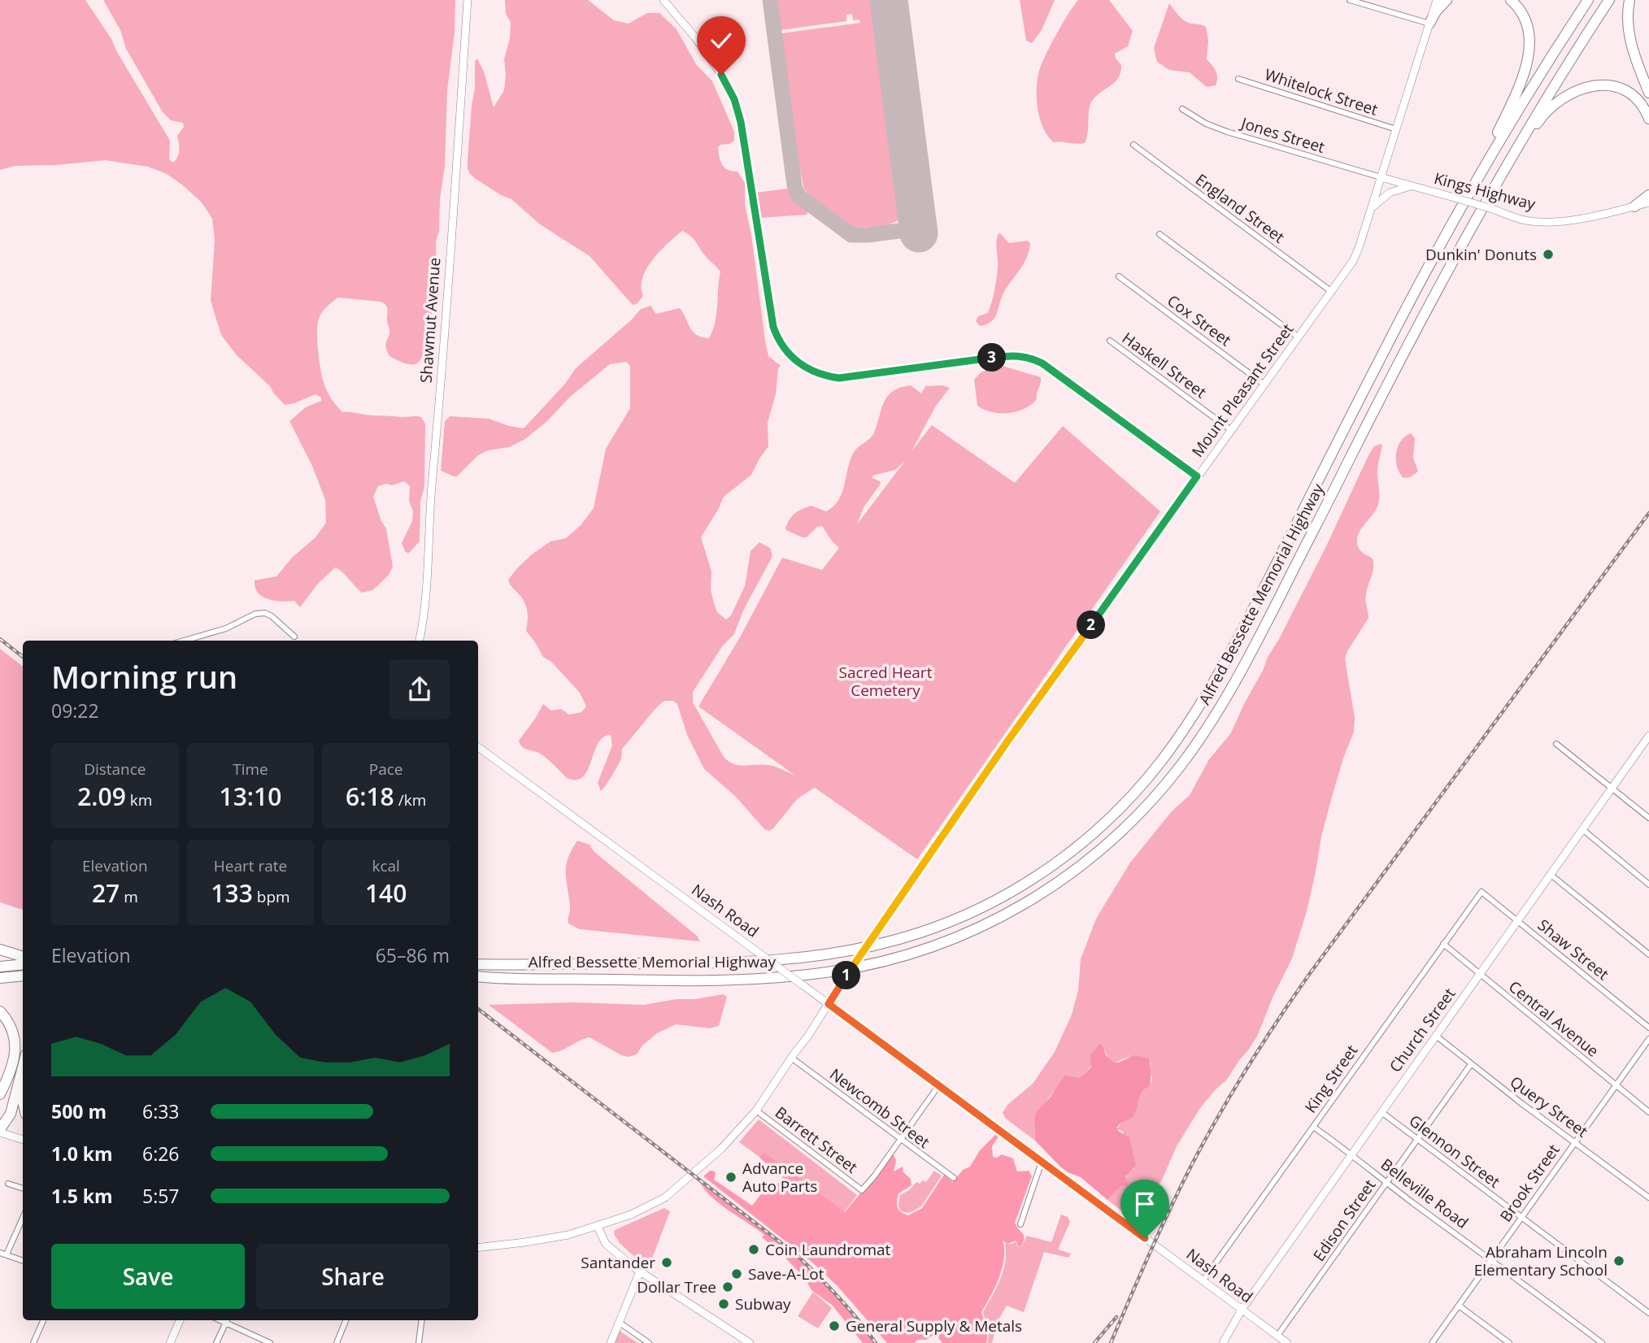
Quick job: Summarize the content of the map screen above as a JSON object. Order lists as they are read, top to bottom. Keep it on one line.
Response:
{"streets":{"highway":["Alfred Bessette Memorial Highway"],"main road":["Kings Highway","Shawmut Avenue","Mount Pleasant Street","Nash Road","Church Street"],"street":["Whitelock Street","Jones Street","England Street","Cox Street","Haskell Street","Shaw Street","Central Avenue","King Street","Query Street","Newcomb Street","Barrett Street","Glennon Street","Brook Street","Belleville Road","Edison Street"]},"crossings":[["Whitelock Street","Mount Pleasant Street"],["Jones Street","Kings Highway"],["Jones Street","Mount Pleasant Street"],["Kings Highway","Mount Pleasant Street"],["England Street","Mount Pleasant Street"],["Cox Street","Mount Pleasant Street"],["Haskell Street","Mount Pleasant Street"],["Mount Pleasant Street","Nash Road"],["Mount Pleasant Street","Newcomb Street"],["Mount Pleasant Street","Barrett Street"],["Nash Road","Church Street"],["Nash Road","King Street"],["Nash Road","Edison Street"],["Shaw Street","Church Street"],["Shaw Street","King Street"],["Central Avenue","Church Street"],["Central Avenue","King Street"],["Central Avenue","Brook Street"],["Church Street","Query Street"],["Church Street","Glennon Street"],["Church Street","Belleville Road"],["King Street","Belleville Road"],["Query Street","Brook Street"],["Query Street","Edison Street"],["Newcomb Street","Barrett Street"],["Glennon Street","Brook Street"],["Glennon Street","Edison Street"],["Brook Street","Belleville Road"],["Belleville Road","Edison Street"]],"parks":["Sacred Heart Cemetery"],"places":["Dunkin' Donuts","Advance Auto Parts","Coin Laundromat","Abraham Lincoln Elementary School","Santander","Save-A-Lot","Dollar Tree","Subway","General Supply & Metals"],"page":{"pins":["3","2","1"],"heading":["Morning run","09:22"],"stats":[["Distance","2.09 km"],["Time","13:10"],["Pace","6:18 /km"],["Elevation","27 m"],["Heart rate","133 bpm"],["kcal","140"]],"chart":["Elevation","65–86 m"],"list":[{"name":"500 m","note":"6:33"},{"name":"1.0 km","note":"6:26"},{"name":"1.5 km","note":"5:57"}],"buttons":["Save","Share"]}}
